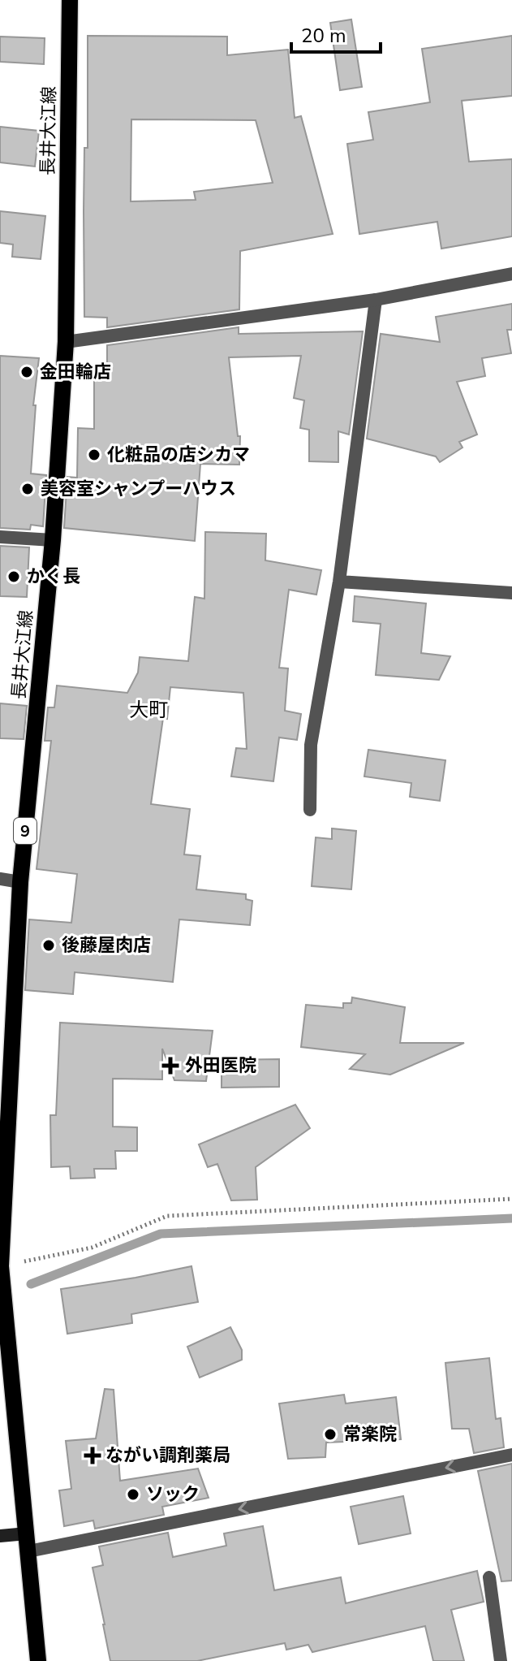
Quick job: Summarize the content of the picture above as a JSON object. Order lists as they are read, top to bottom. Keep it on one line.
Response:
{"streets":{"main road":["長井大江線","9"]},"districts":["大町"],"places":{"other":["金田輪店","化粧品の店シカマ","美容室シャンプーハウス","かく長","後藤屋肉店","常楽院","ソック"],"health":["外田医院","ながい調剤薬局"]},"scale_bar":"20 m"}
